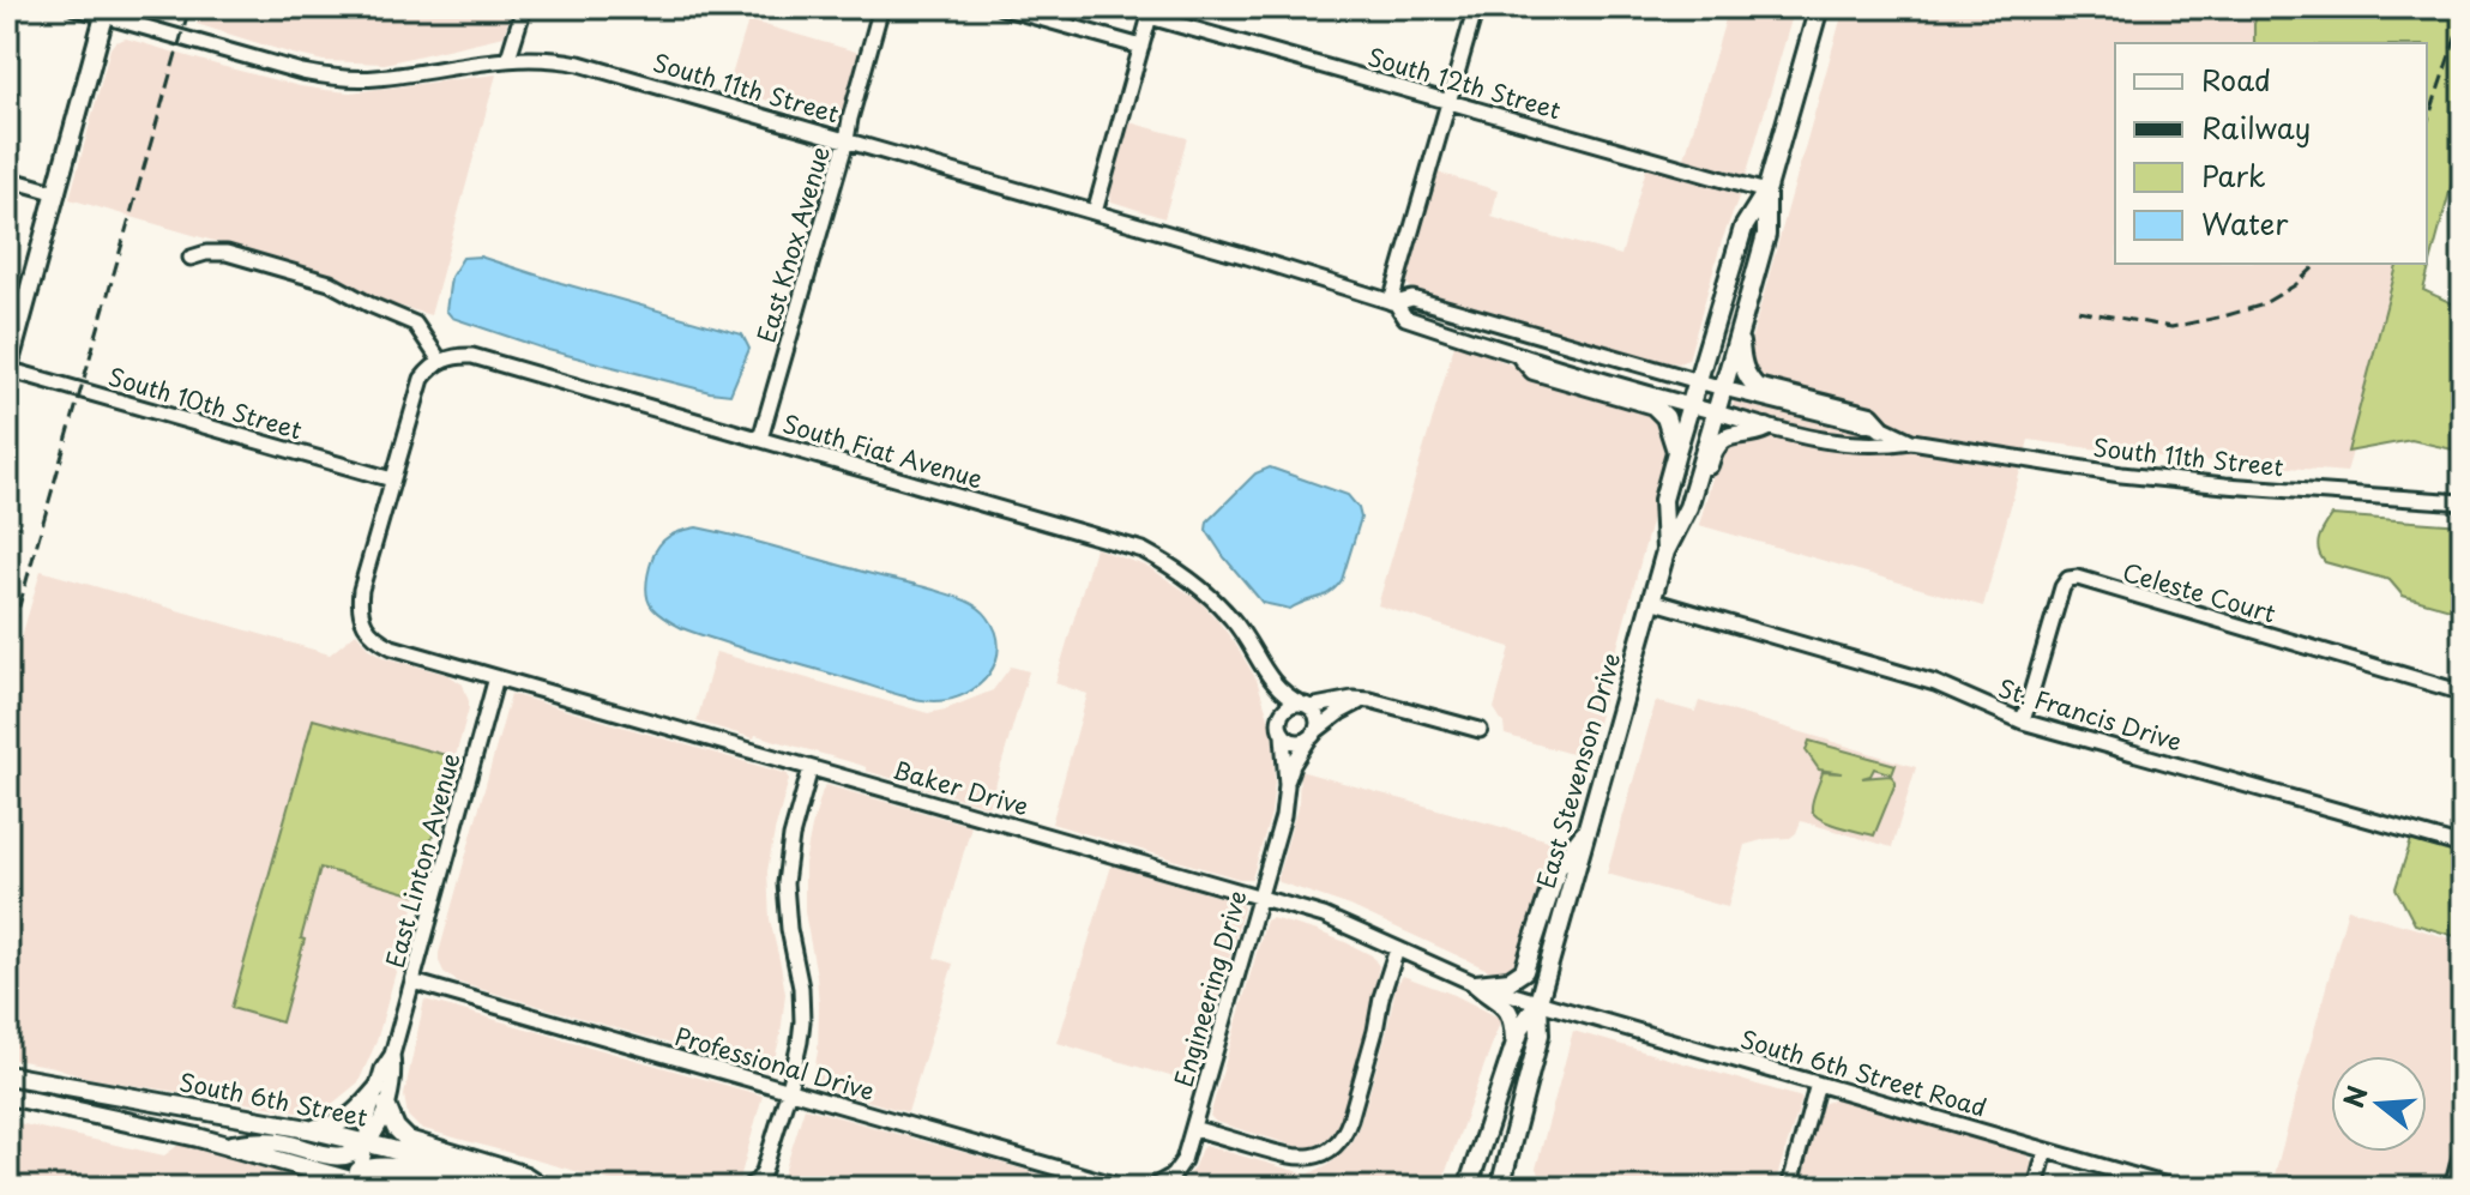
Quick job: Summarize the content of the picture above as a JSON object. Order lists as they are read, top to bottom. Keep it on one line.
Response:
{"streets":{"main road":["East Stevenson Drive","South 6th Street"],"street":["South 12th Street","South 11th Street","East Knox Avenue","South 10th Street","South Fiat Avenue","Celeste Court","St. Francis Drive","Baker Drive","East Linton Avenue","Engineering Drive","Professional Drive","South 6th Street Road"]},"crossings":[["South 12th Street","East Stevenson Drive"],["South 11th Street","East Knox Avenue"],["South 11th Street","East Stevenson Drive"],["East Knox Avenue","South Fiat Avenue"],["South 10th Street","Baker Drive"],["South Fiat Avenue","Engineering Drive"],["Celeste Court","St. Francis Drive"],["St. Francis Drive","East Stevenson Drive"],["East Stevenson Drive","Baker Drive"],["East Stevenson Drive","South 6th Street Road"],["Baker Drive","East Linton Avenue"],["Baker Drive","Engineering Drive"],["Baker Drive","South 6th Street Road"],["East Linton Avenue","Professional Drive"],["East Linton Avenue","South 6th Street"]],"legend":["Road","Railway","Park","Water"],"north":"left"}
